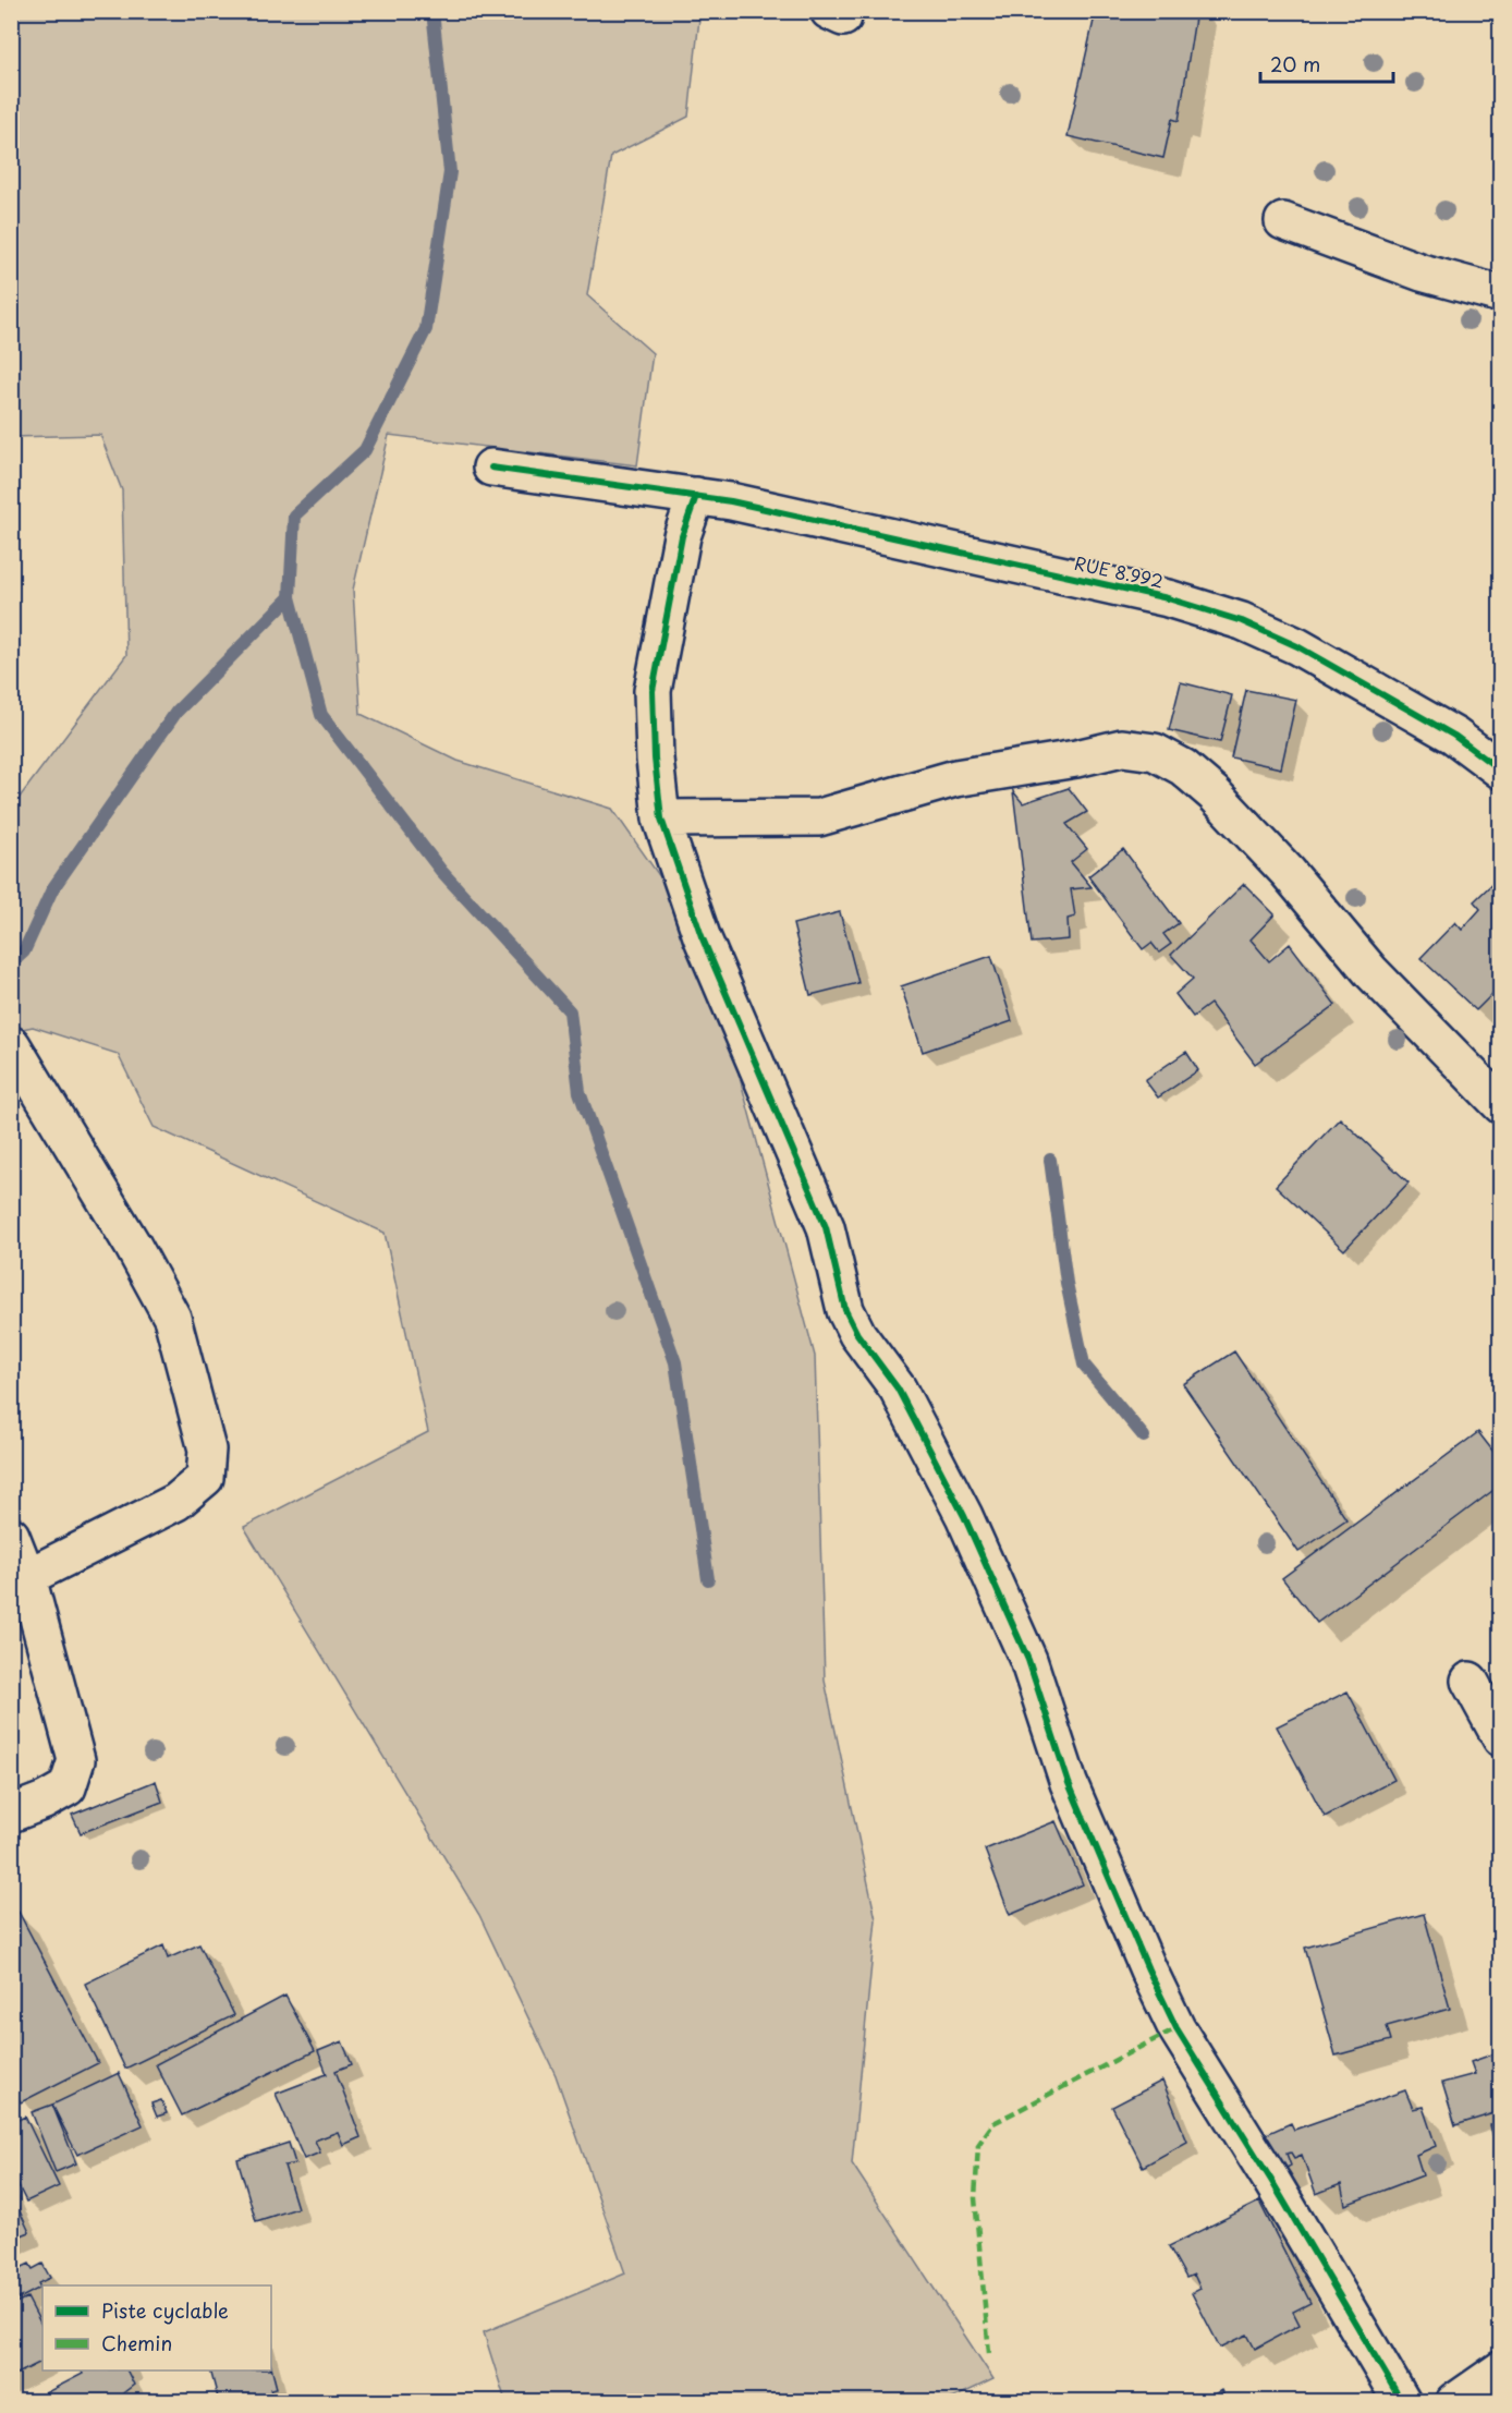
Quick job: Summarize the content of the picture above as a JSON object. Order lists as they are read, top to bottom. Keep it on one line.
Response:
{"streets":{"street":["RUE 8.992"]},"legend":["Piste cyclable","Chemin"],"scale_bar":"20 m"}
